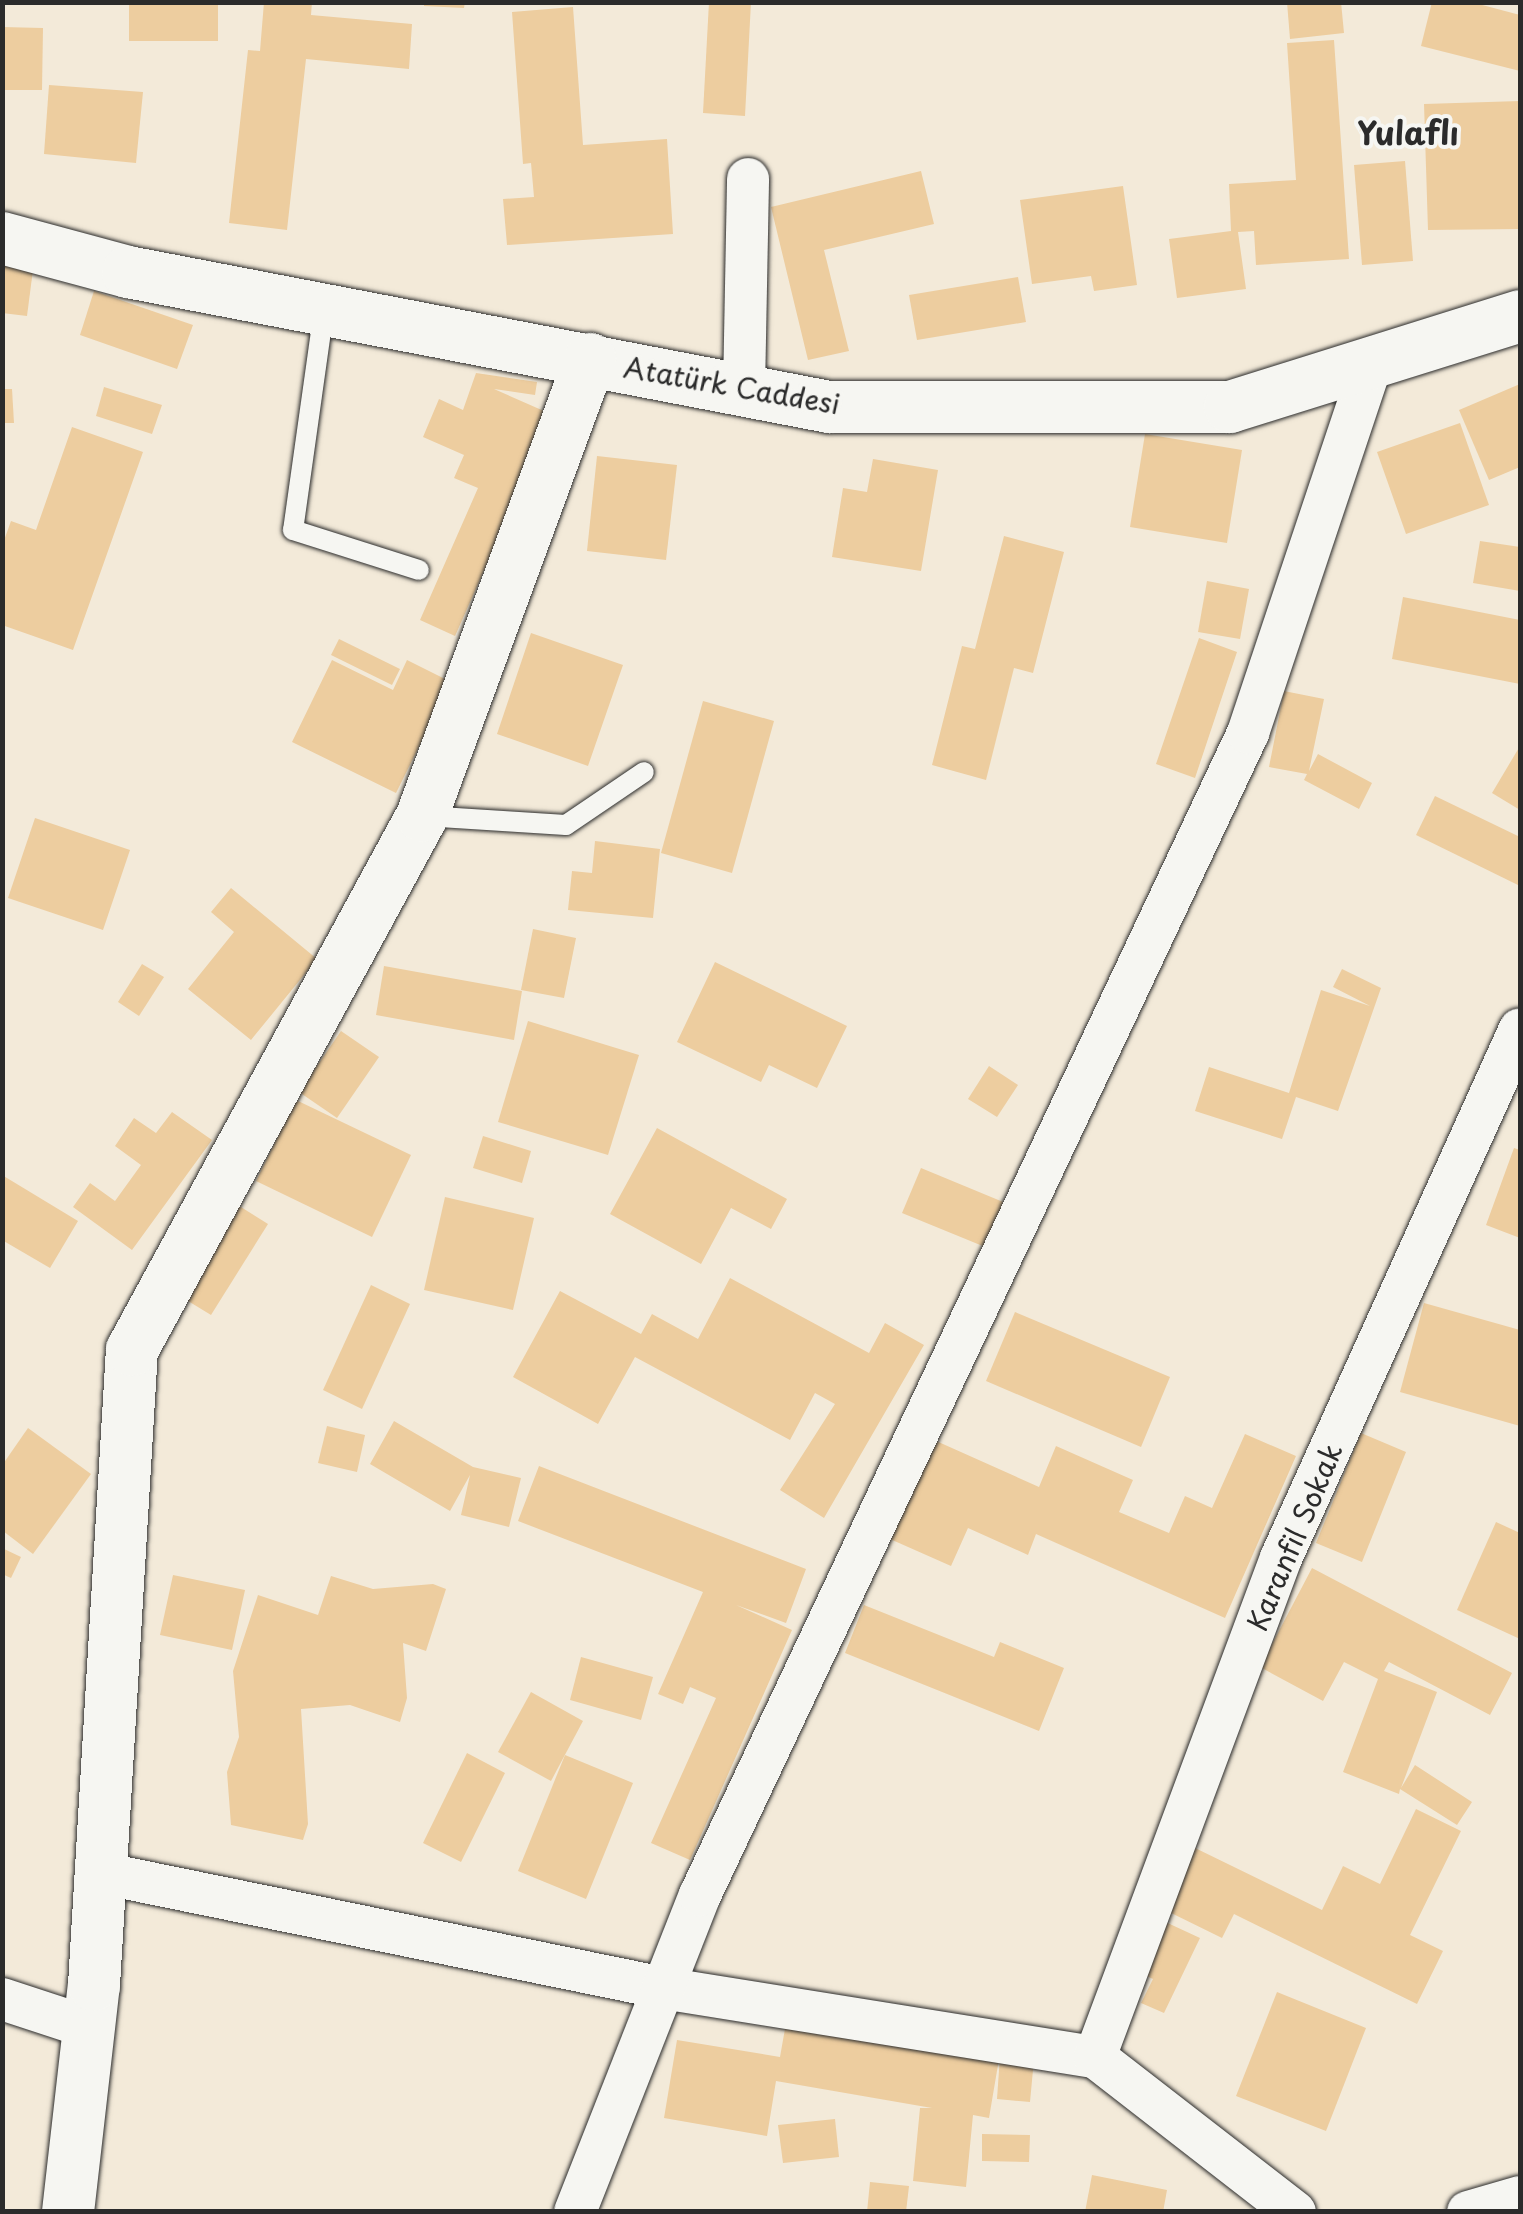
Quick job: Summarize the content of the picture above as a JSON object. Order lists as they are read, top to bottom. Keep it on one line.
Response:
{"streets":{"street":["Atatürk Caddesi","Karanfil Sokak"]},"districts":["Yulaflı"]}
